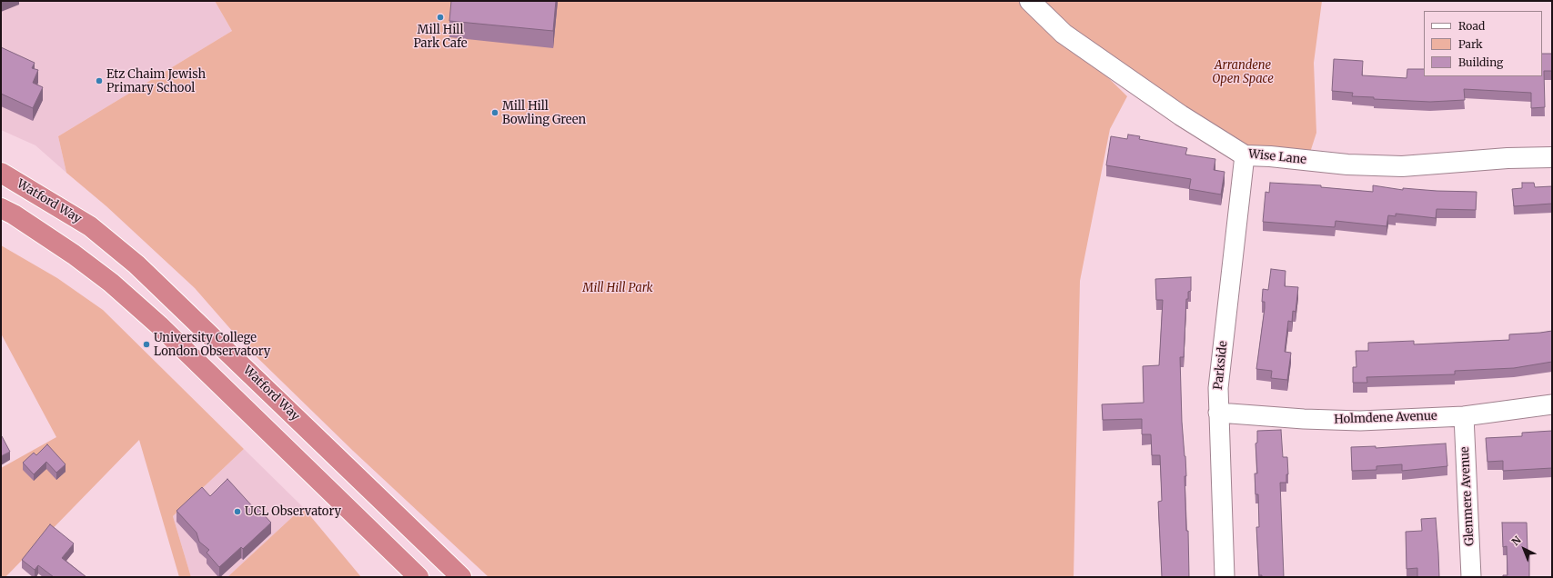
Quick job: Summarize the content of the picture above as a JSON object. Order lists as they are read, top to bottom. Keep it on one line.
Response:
{"streets":{"highway":["Watford Way"],"street":["Wise Lane","Parkside","Holmdene Avenue","Glenmere Avenue"]},"crossings":[["Wise Lane","Parkside"],["Parkside","Holmdene Avenue"],["Holmdene Avenue","Glenmere Avenue"]],"parks":["Arrandene Open Space","Mill Hill Park"],"places":["Mill Hill Park Cafe","Etz Chaim Jewish Primary School","Mill Hill Bowling Green","University College London Observatory","UCL Observatory"],"legend":["Road","Park","Building"],"north":"top left"}
